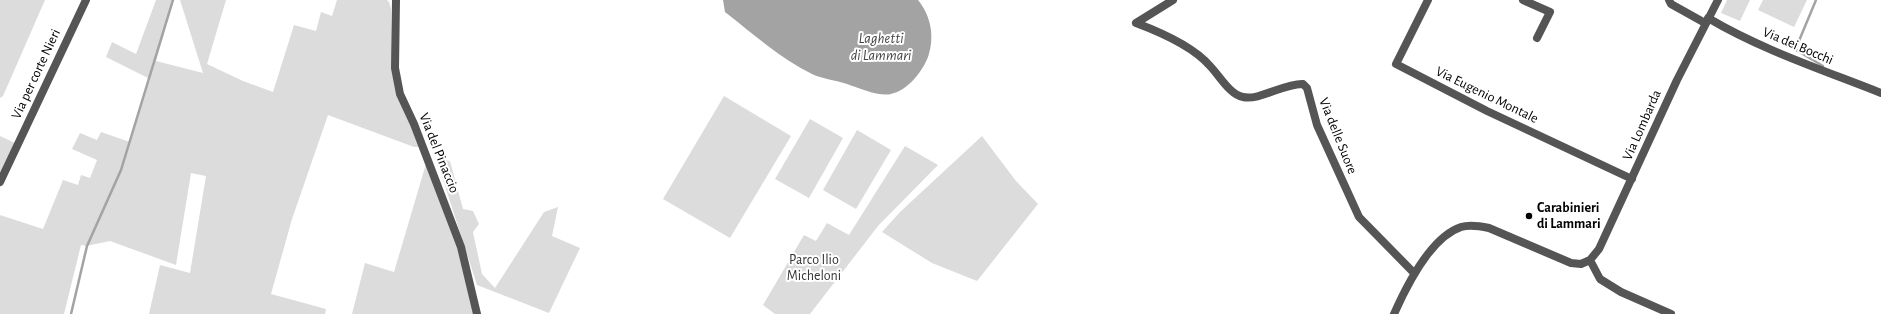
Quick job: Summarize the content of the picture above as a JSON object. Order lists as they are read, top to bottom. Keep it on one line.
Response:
{"streets":{"street":["Via dei Bocchi","Via per corte Nieri","Via Eugenio Montale","Via Lombarda","Via delle Suore","Via del Pinaccio"]},"crossings":[["Via dei Bocchi","Via Lombarda"],["Via Eugenio Montale","Via Lombarda"]],"water":["Laghetti di Lammari"],"parks":["Parco Ilio Micheloni"],"places":["Carabinieri di Lammari"]}
